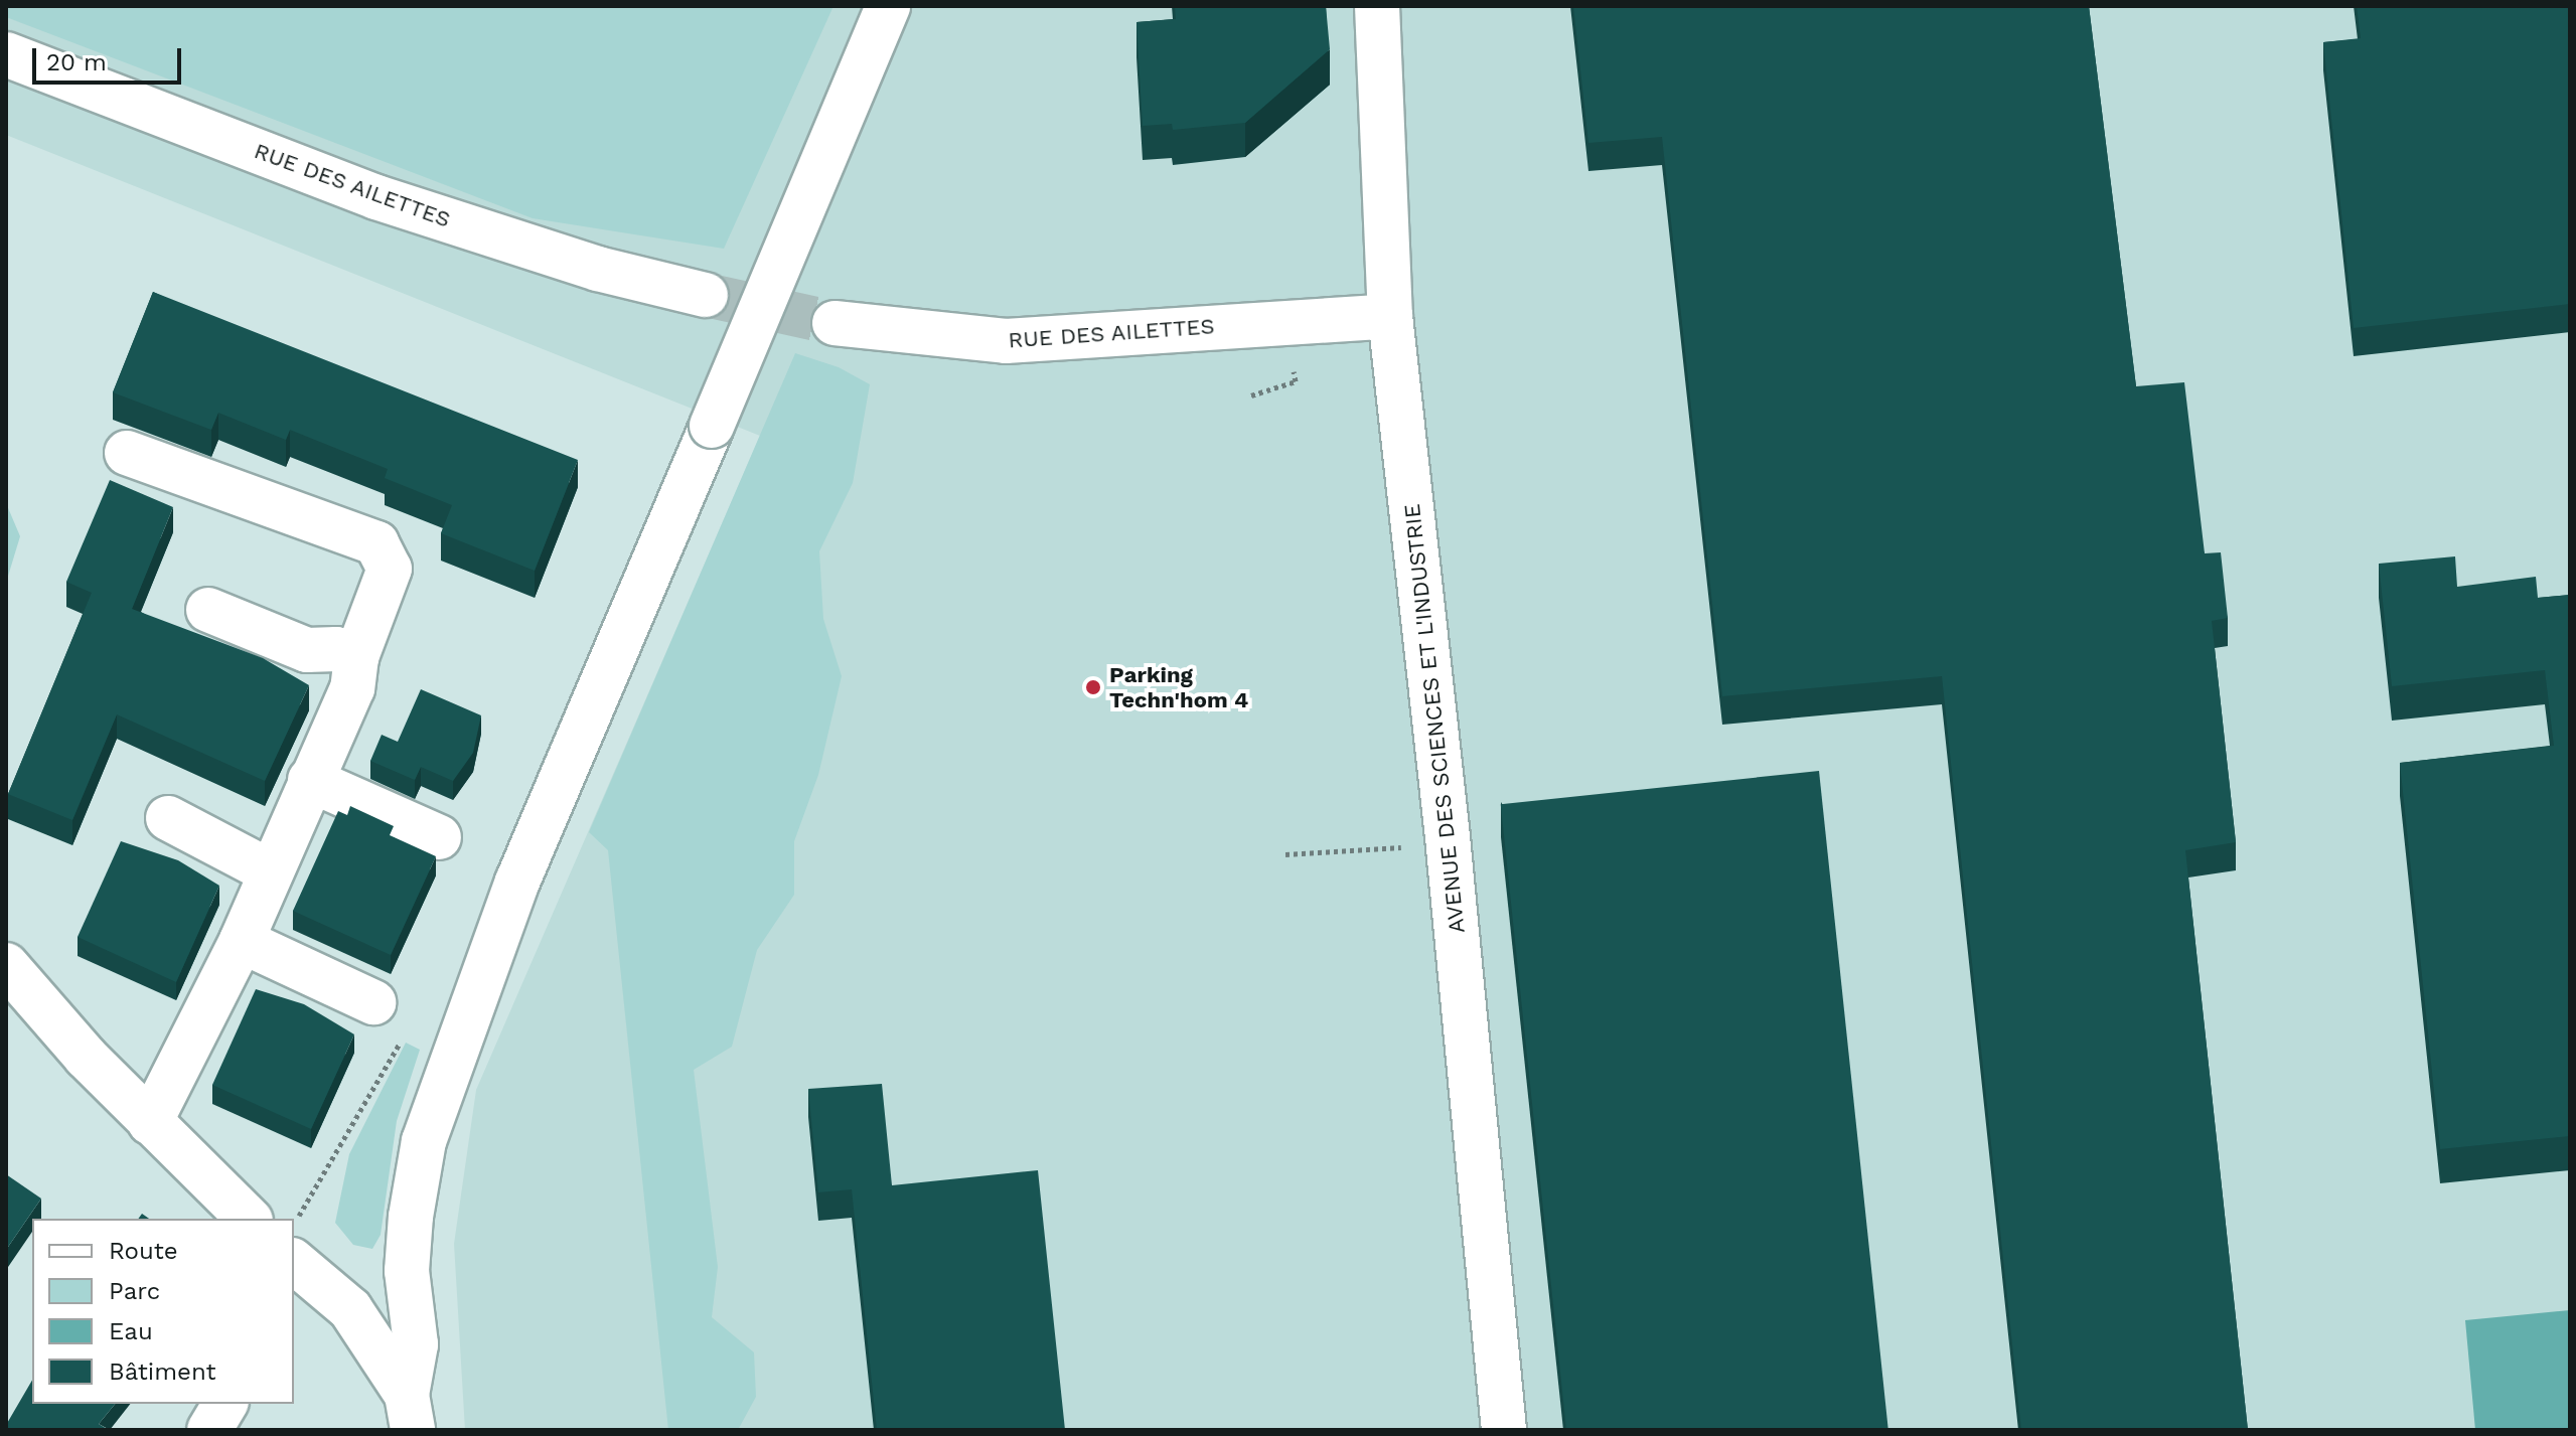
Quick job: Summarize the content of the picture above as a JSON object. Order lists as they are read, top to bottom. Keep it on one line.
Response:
{"streets":{"street":["RUE DES AILETTES","AVENUE DES SCIENCES ET L'INDUSTRIE"]},"crossings":[["RUE DES AILETTES","AVENUE DES SCIENCES ET L'INDUSTRIE"]],"places":["Parking Techn'hom 4"],"legend":["Route","Parc","Eau","Bâtiment"],"scale_bar":"20 m"}
